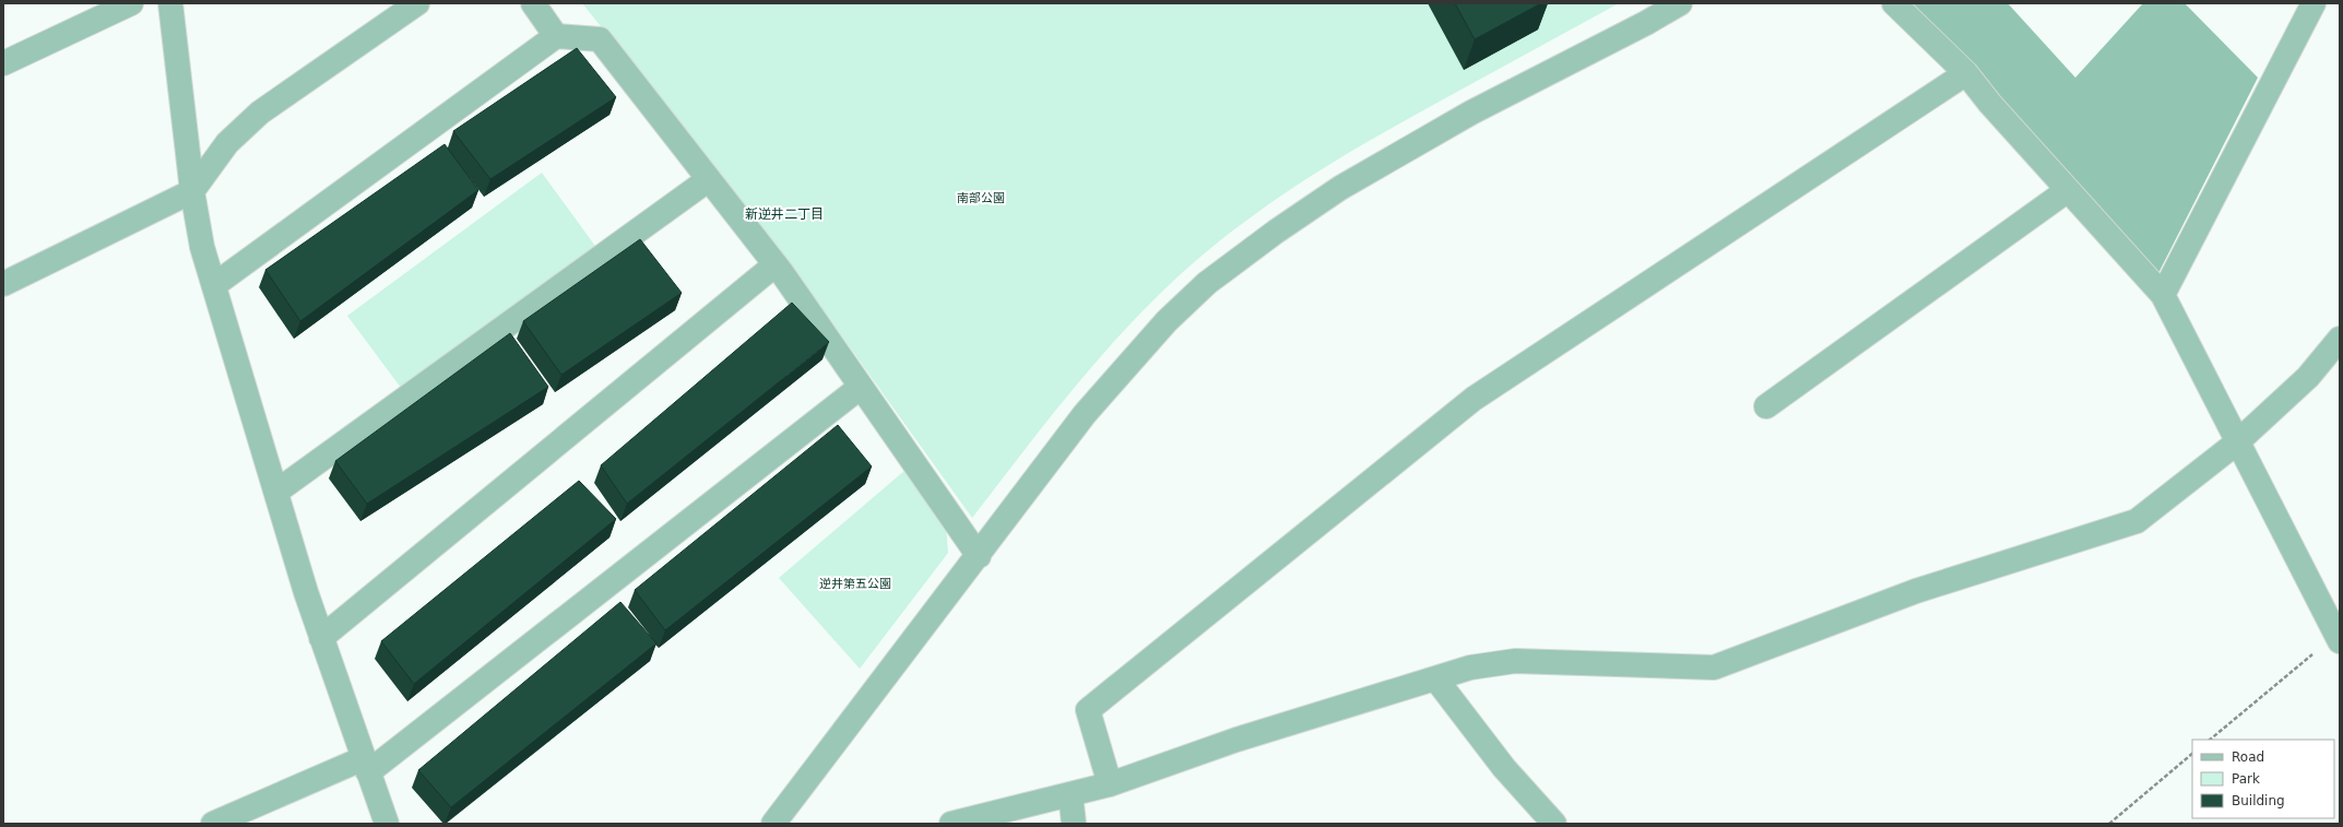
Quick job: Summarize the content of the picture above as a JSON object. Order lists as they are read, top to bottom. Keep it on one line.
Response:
{"districts":["新逆井二丁目"],"parks":["南部公園","逆井第五公園"],"legend":["Road","Park","Building"]}
